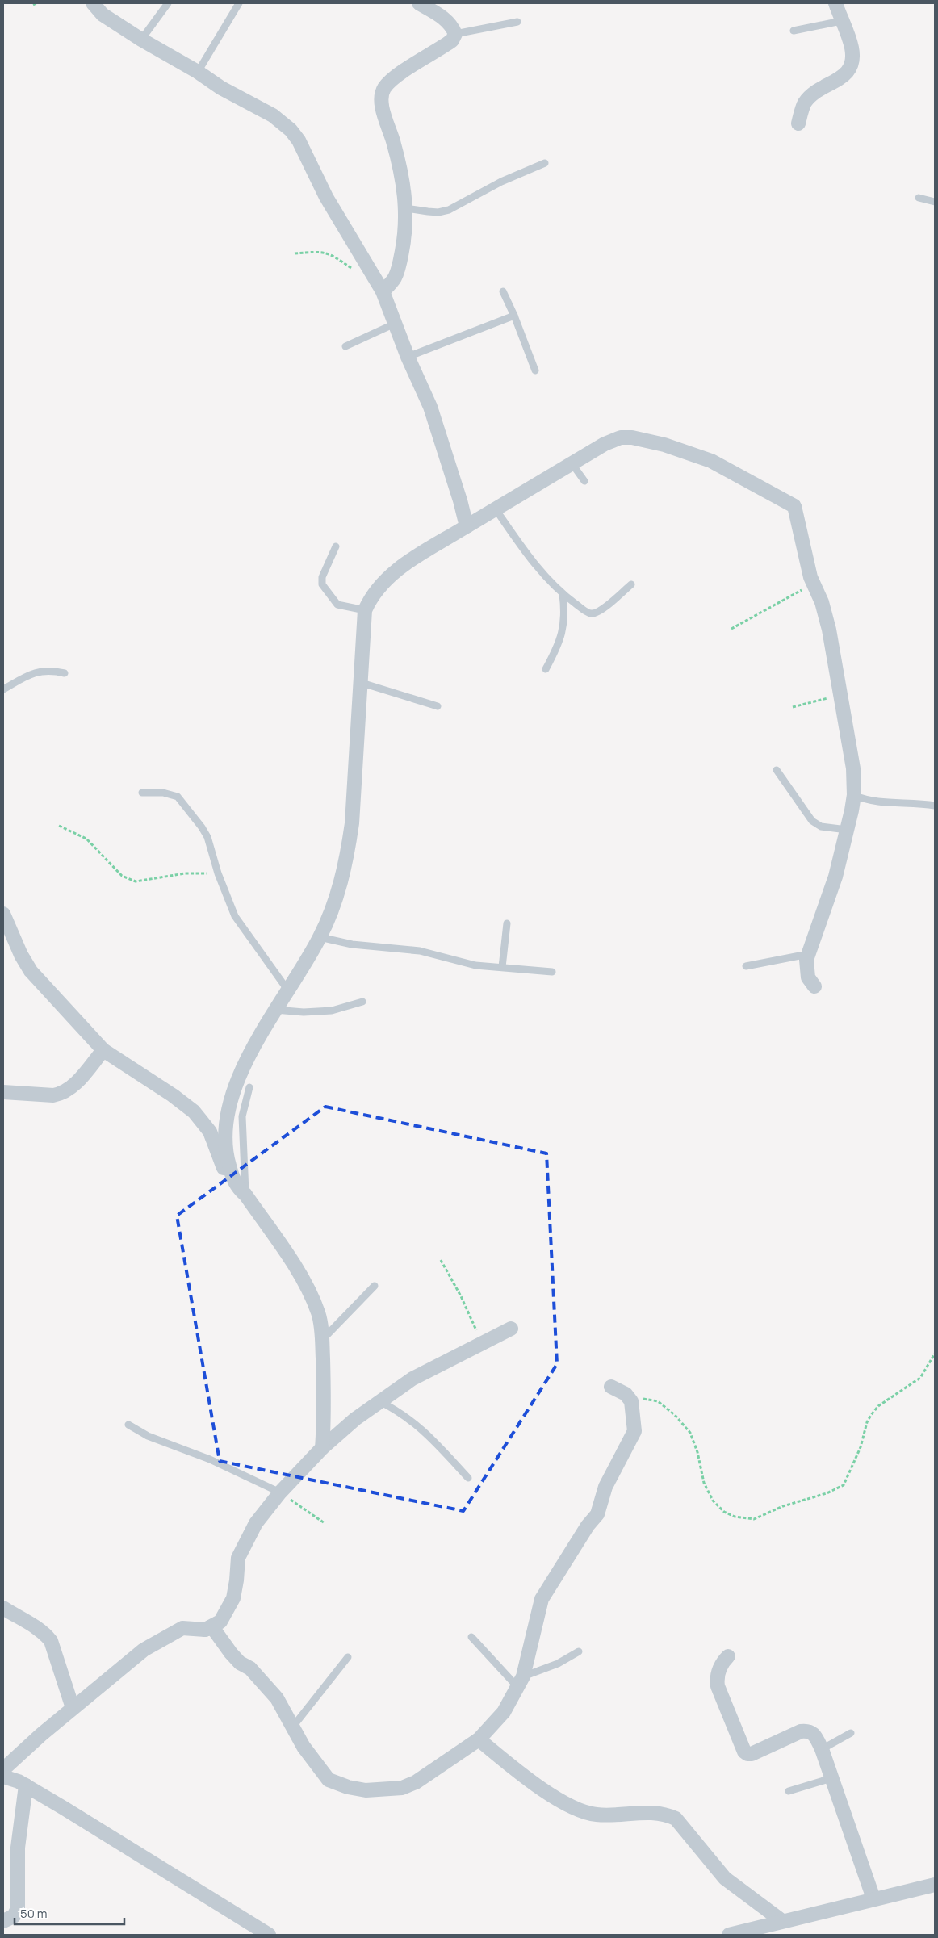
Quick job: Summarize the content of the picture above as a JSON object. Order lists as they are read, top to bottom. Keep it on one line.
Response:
{"scale_bar":"50 m"}
